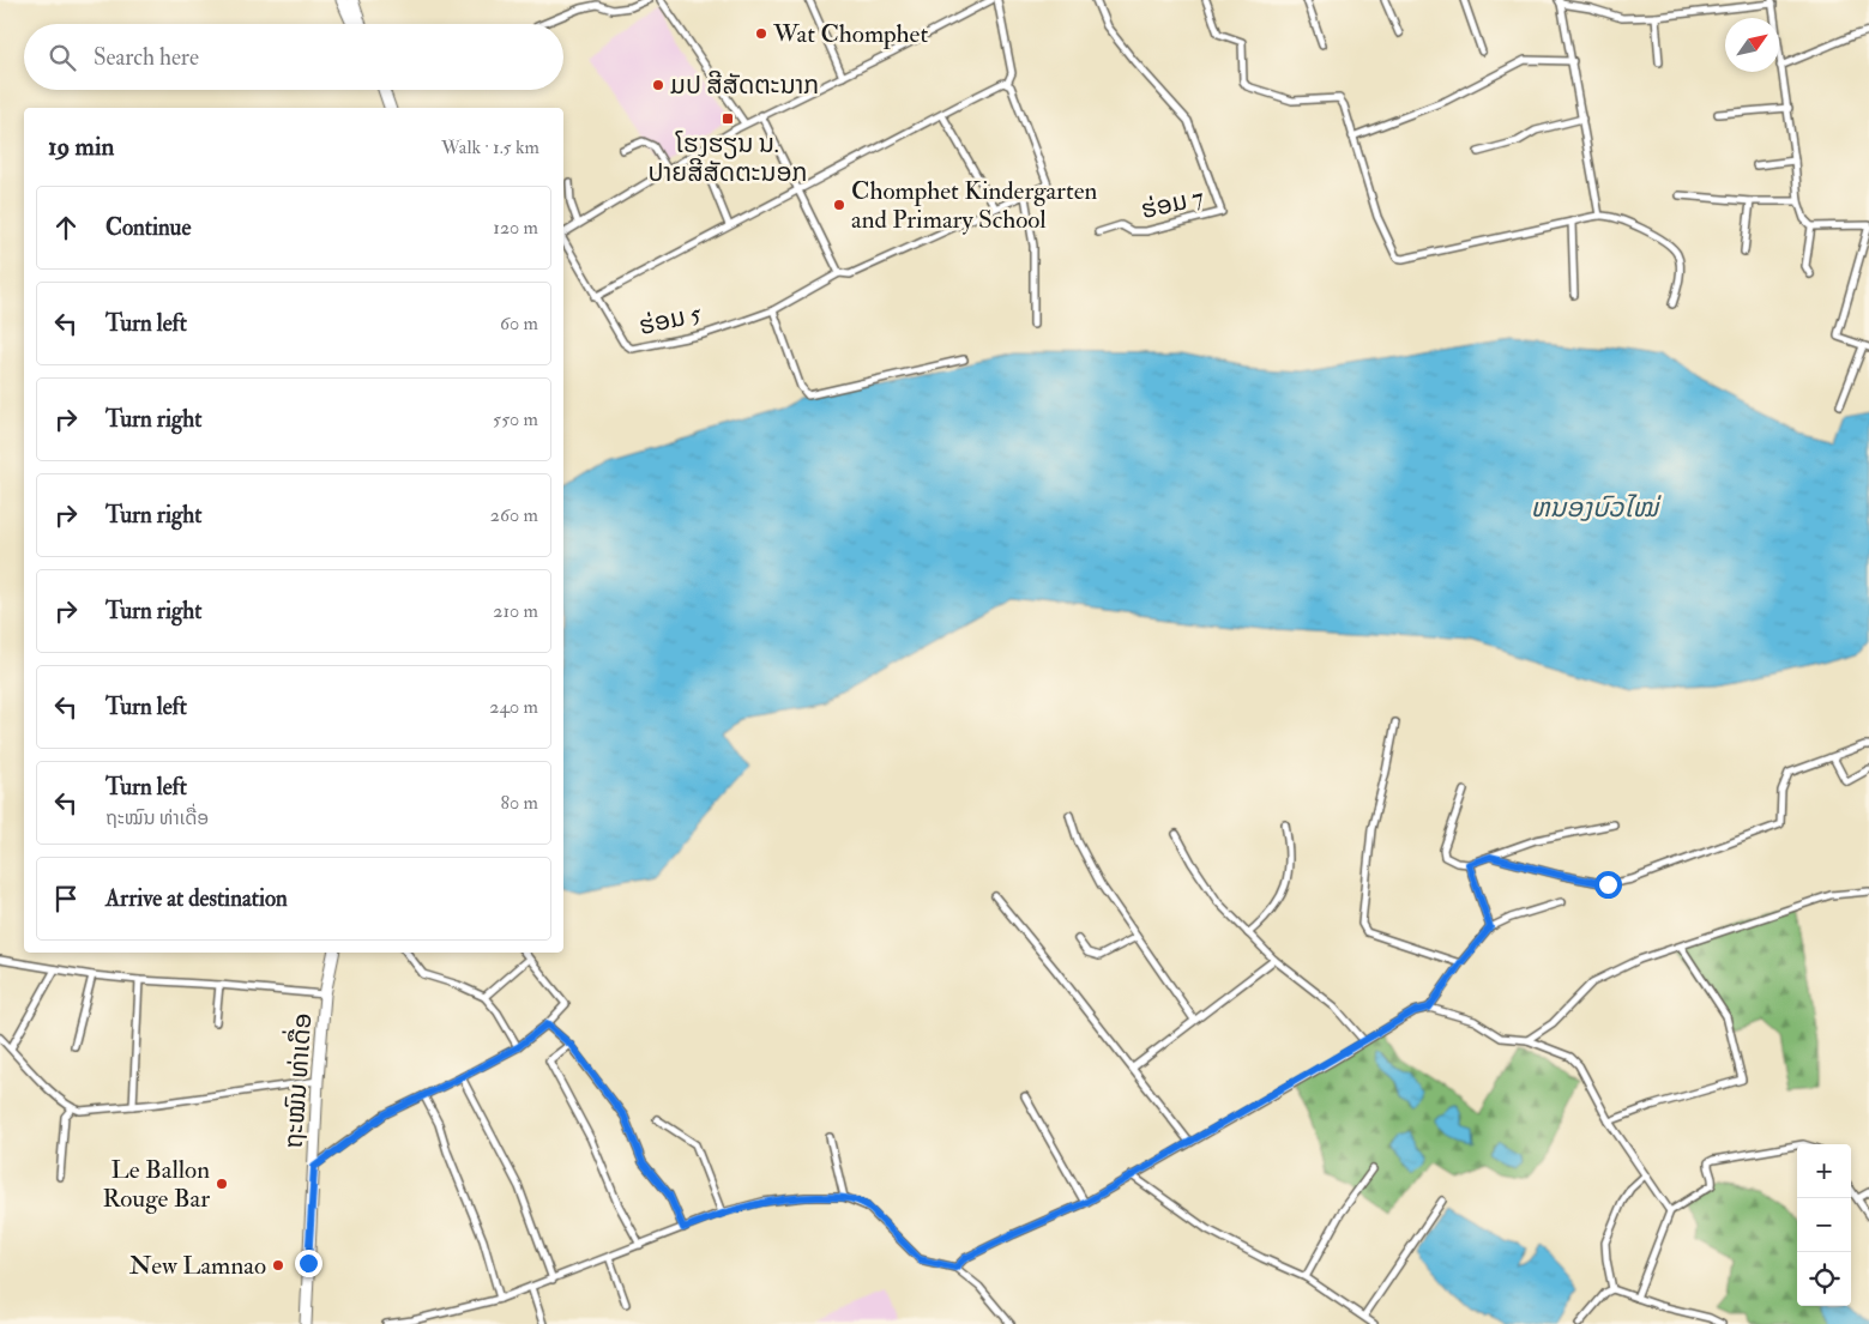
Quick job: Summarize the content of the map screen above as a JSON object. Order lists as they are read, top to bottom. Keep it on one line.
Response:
{"streets":{"main road":["ຖະໝົນ ທ່າເດື່ອ"],"street":["ຮ່ອມ 7","ຮ່ອມ 5"]},"water":["ຫນອງບົວໄໝ່"],"places":{"other":["Wat Chomphet","ມປ ສີສັດຕະນາກ","Chomphet Kindergarten and Primary School","Le Ballon Rouge Bar","New Lamnao"],"transit":["ໂຮງຮຽນ ນ. ປາຍສີສັດຕະນອກ"]},"north":"top right","page":{"search":"Search here","heading":["19 min","Walk · 1.5 km"],"list":[["Continue","120 m"],["Turn left","60 m"],["Turn right","550 m"],["Turn right","260 m"],["Turn right","210 m"],["Turn left","240 m"],["Turn left","ຖະໝົນ ທ່າເດື່ອ","80 m"],"Arrive at destination"],"map_buttons":["+","−"]}}
